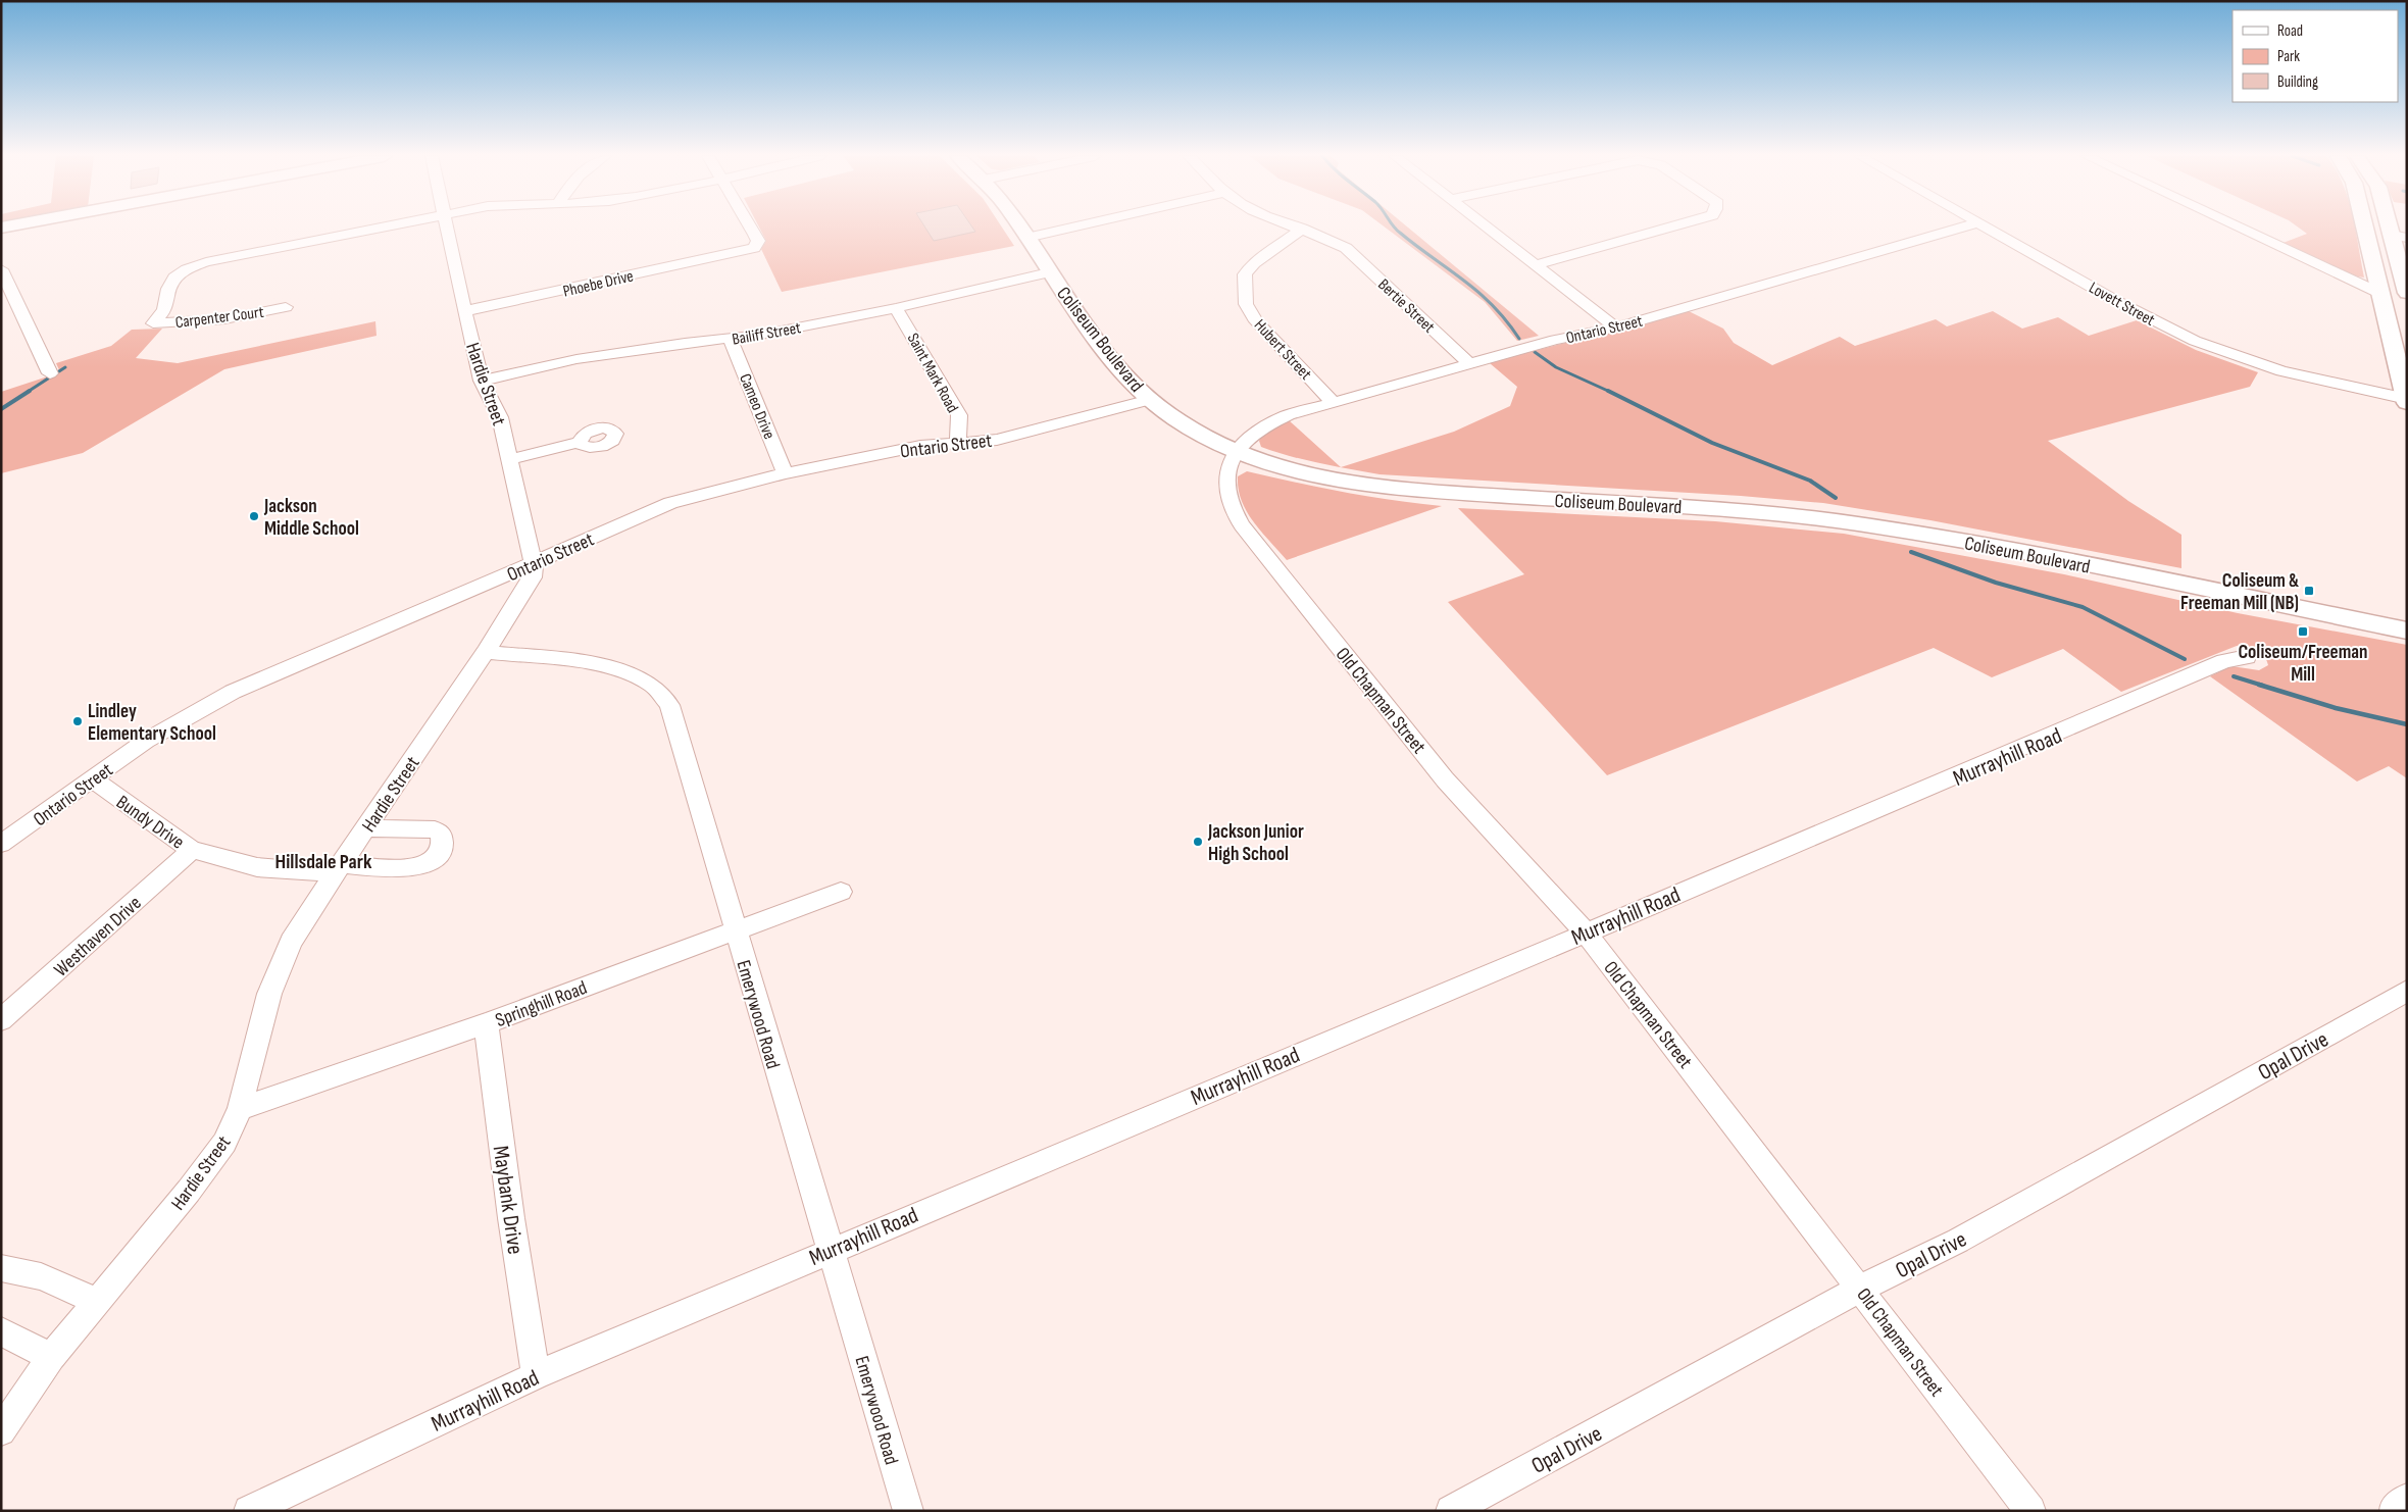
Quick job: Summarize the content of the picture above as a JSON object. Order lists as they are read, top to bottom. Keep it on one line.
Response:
{"streets":{"main road":["Coliseum Boulevard"],"street":["Phoebe Drive","Lovett Street","Bertie Street","Carpenter Court","Ontario Street","Bailiff Street","Hubert Street","Saint Mark Road","Hardie Street","Cameo Drive","Old Chapman Street","Murrayhill Road","Bundy Drive","Westhaven Drive","Springhill Road","Emerywood Road","Opal Drive","Maybank Drive"]},"crossings":[["Phoebe Drive","Hardie Street"],["Bertie Street","Ontario Street"],["Bertie Street","Hubert Street"],["Ontario Street","Coliseum Boulevard"],["Ontario Street","Hubert Street"],["Ontario Street","Saint Mark Road"],["Ontario Street","Hardie Street"],["Ontario Street","Cameo Drive"],["Ontario Street","Old Chapman Street"],["Ontario Street","Bundy Drive"],["Bailiff Street","Coliseum Boulevard"],["Bailiff Street","Saint Mark Road"],["Bailiff Street","Hardie Street"],["Bailiff Street","Cameo Drive"],["Coliseum Boulevard","Old Chapman Street"],["Hardie Street","Bundy Drive"],["Hardie Street","Springhill Road"],["Hardie Street","Emerywood Road"],["Old Chapman Street","Murrayhill Road"],["Old Chapman Street","Opal Drive"],["Murrayhill Road","Emerywood Road"],["Murrayhill Road","Maybank Drive"],["Bundy Drive","Westhaven Drive"],["Springhill Road","Emerywood Road"],["Springhill Road","Maybank Drive"]],"districts":["Hillsdale Park"],"places":{"other":["Jackson Middle School","Lindley Elementary School","Jackson Junior High School"],"transit":["Coliseum & Freeman Mill (NB)","Coliseum/Freeman Mill"]},"legend":["Road","Park","Building"]}
